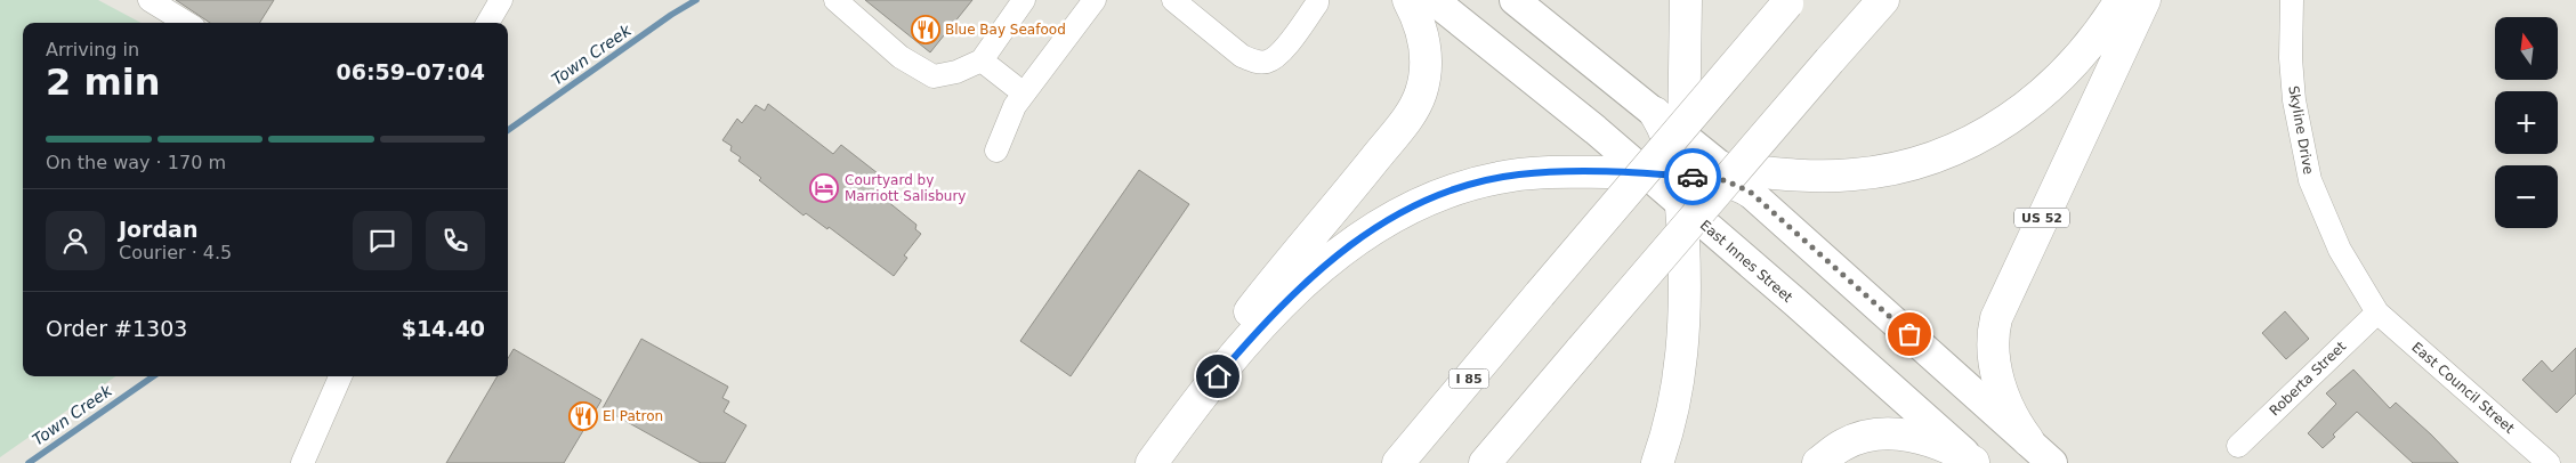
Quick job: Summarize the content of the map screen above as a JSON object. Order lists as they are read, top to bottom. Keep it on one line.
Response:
{"streets":{"highway":["US 52","I 85"],"main road":["East Innes Street"],"street":["Skyline Drive","Roberta Street","East Council Street"]},"crossings":[["Skyline Drive","Roberta Street"],["Skyline Drive","East Council Street"],["Roberta Street","East Council Street"]],"water":["Town Creek"],"places":{"restaurant":["Blue Bay Seafood","El Patron"],"hotel":["Courtyard by Marriott Salisbury"]},"north":"top","page":{"map_buttons":["+","−"],"heading":["2 min","Arriving in","06:59–07:04"],"panel":["Jordan","Courier · 4.5","Order #1303","$14.40"],"bar":"On the way · 170 m"}}
